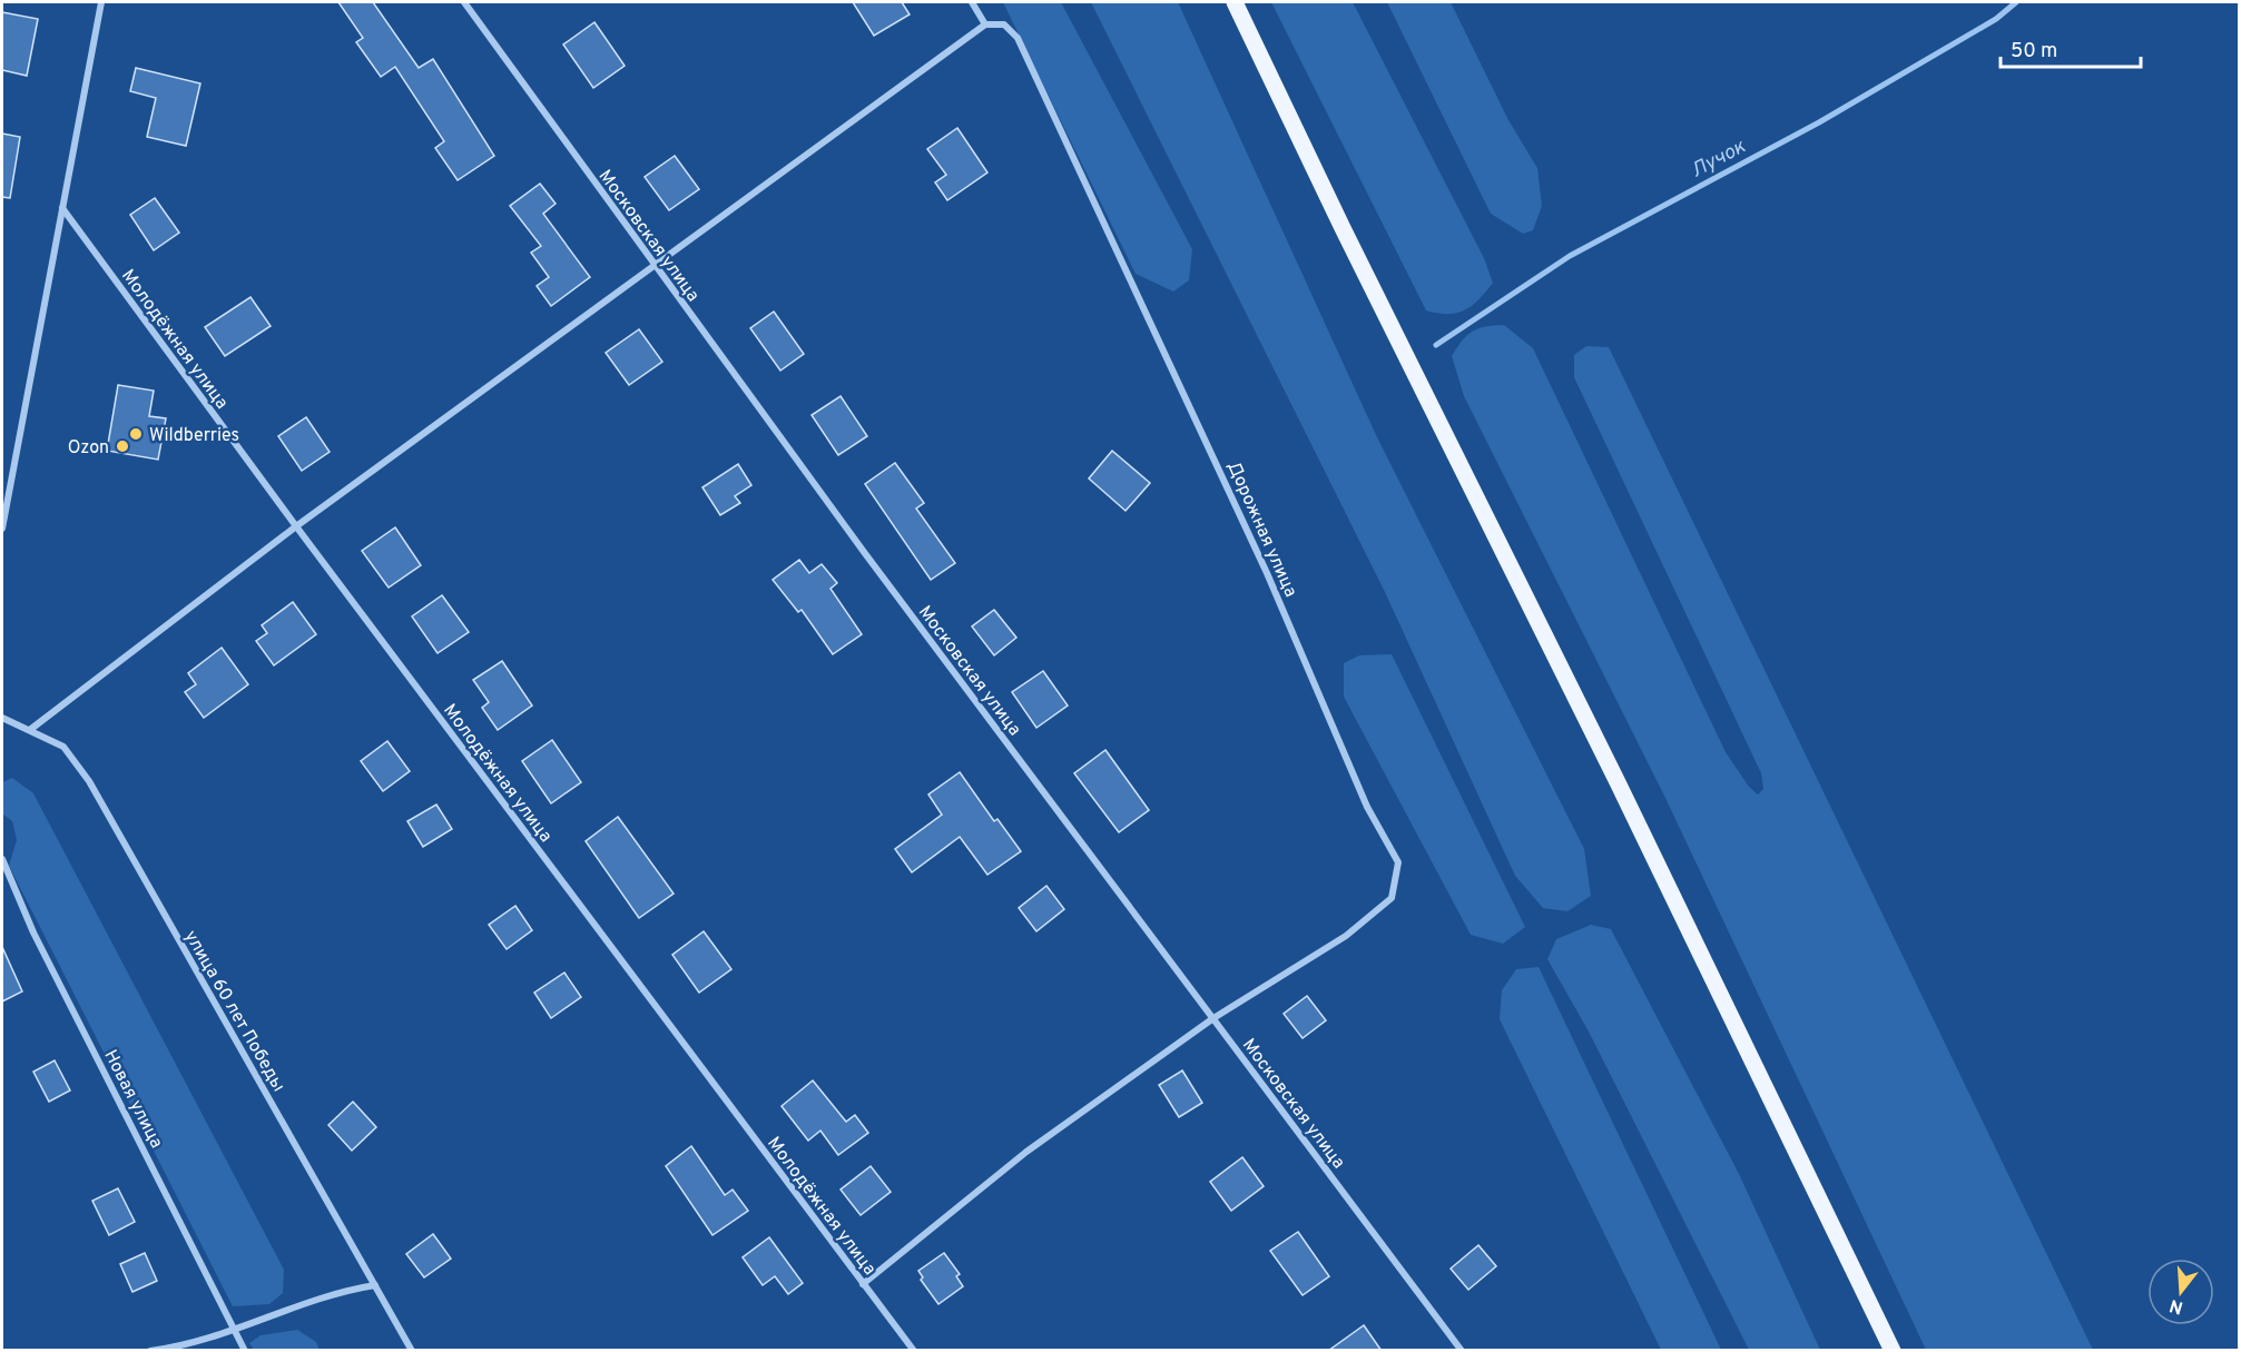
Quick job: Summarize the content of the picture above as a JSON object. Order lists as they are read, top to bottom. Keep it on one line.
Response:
{"streets":{"street":["Московская улица","Молодёжная улица","Дорожная улица","улица 60 лет Победы","Новая улица"]},"crossings":[["Московская улица","Дорожная улица"],["Молодёжная улица","Дорожная улица"]],"water":["Лучок"],"places":["Wildberries","Ozon"],"scale_bar":"50 m","north":"bottom"}
